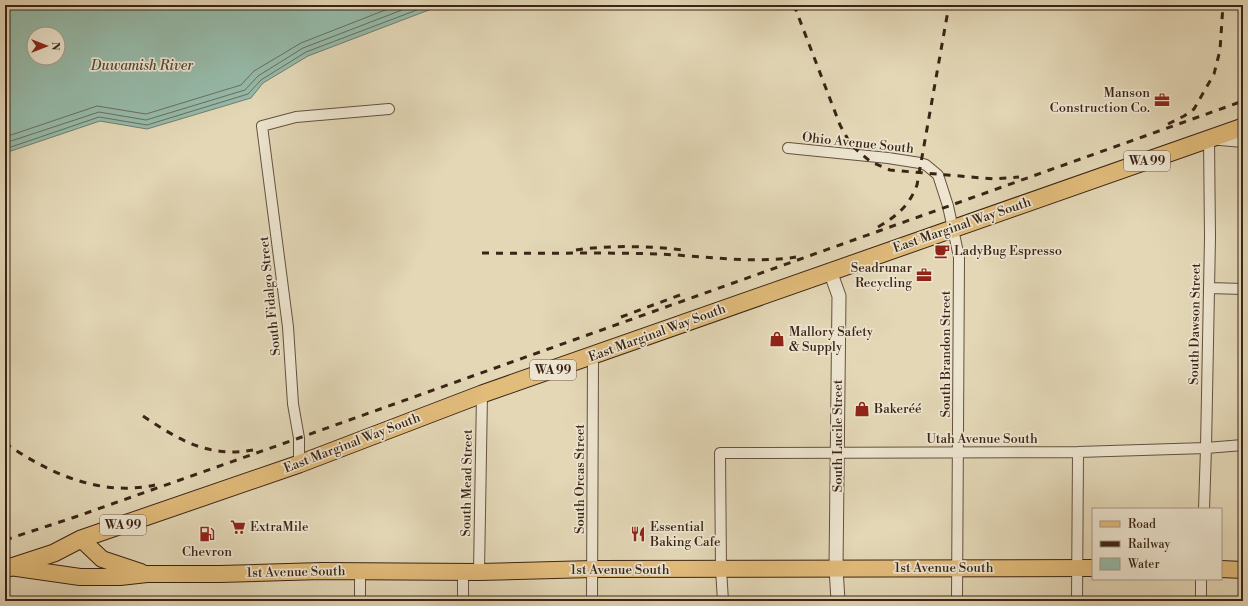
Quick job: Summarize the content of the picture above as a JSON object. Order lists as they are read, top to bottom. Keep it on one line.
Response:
{"streets":{"highway":["WA 99","East Marginal Way South"],"main road":["1st Avenue South"],"street":["Ohio Avenue South","South Fidalgo Street","South Dawson Street","South Brandon Street","South Lucile Street","Utah Avenue South","South Orcas Street","South Mead Street"]},"crossings":[["Ohio Avenue South","East Marginal Way South"],["Ohio Avenue South","South Brandon Street"],["East Marginal Way South","South Fidalgo Street"],["East Marginal Way South","South Dawson Street"],["East Marginal Way South","South Brandon Street"],["East Marginal Way South","South Lucile Street"],["East Marginal Way South","South Orcas Street"],["East Marginal Way South","South Mead Street"],["East Marginal Way South","1st Avenue South"],["South Dawson Street","Utah Avenue South"],["South Brandon Street","Utah Avenue South"],["South Brandon Street","1st Avenue South"],["South Lucile Street","Utah Avenue South"],["South Lucile Street","1st Avenue South"],["Utah Avenue South","1st Avenue South"],["South Orcas Street","1st Avenue South"],["South Mead Street","1st Avenue South"]],"water":["Duwamish River"],"places":{"office":["Manson Construction Co.","Seadrunar Recycling"],"cafe":["LadyBug Espresso"],"shop":["Mallory Safety & Supply","Bakeréé"],"supermarket":["ExtraMile"],"fuel station":["Chevron"],"restaurant":["Essential Baking Cafe"]},"legend":["Road","Railway","Water"],"north":"right"}
